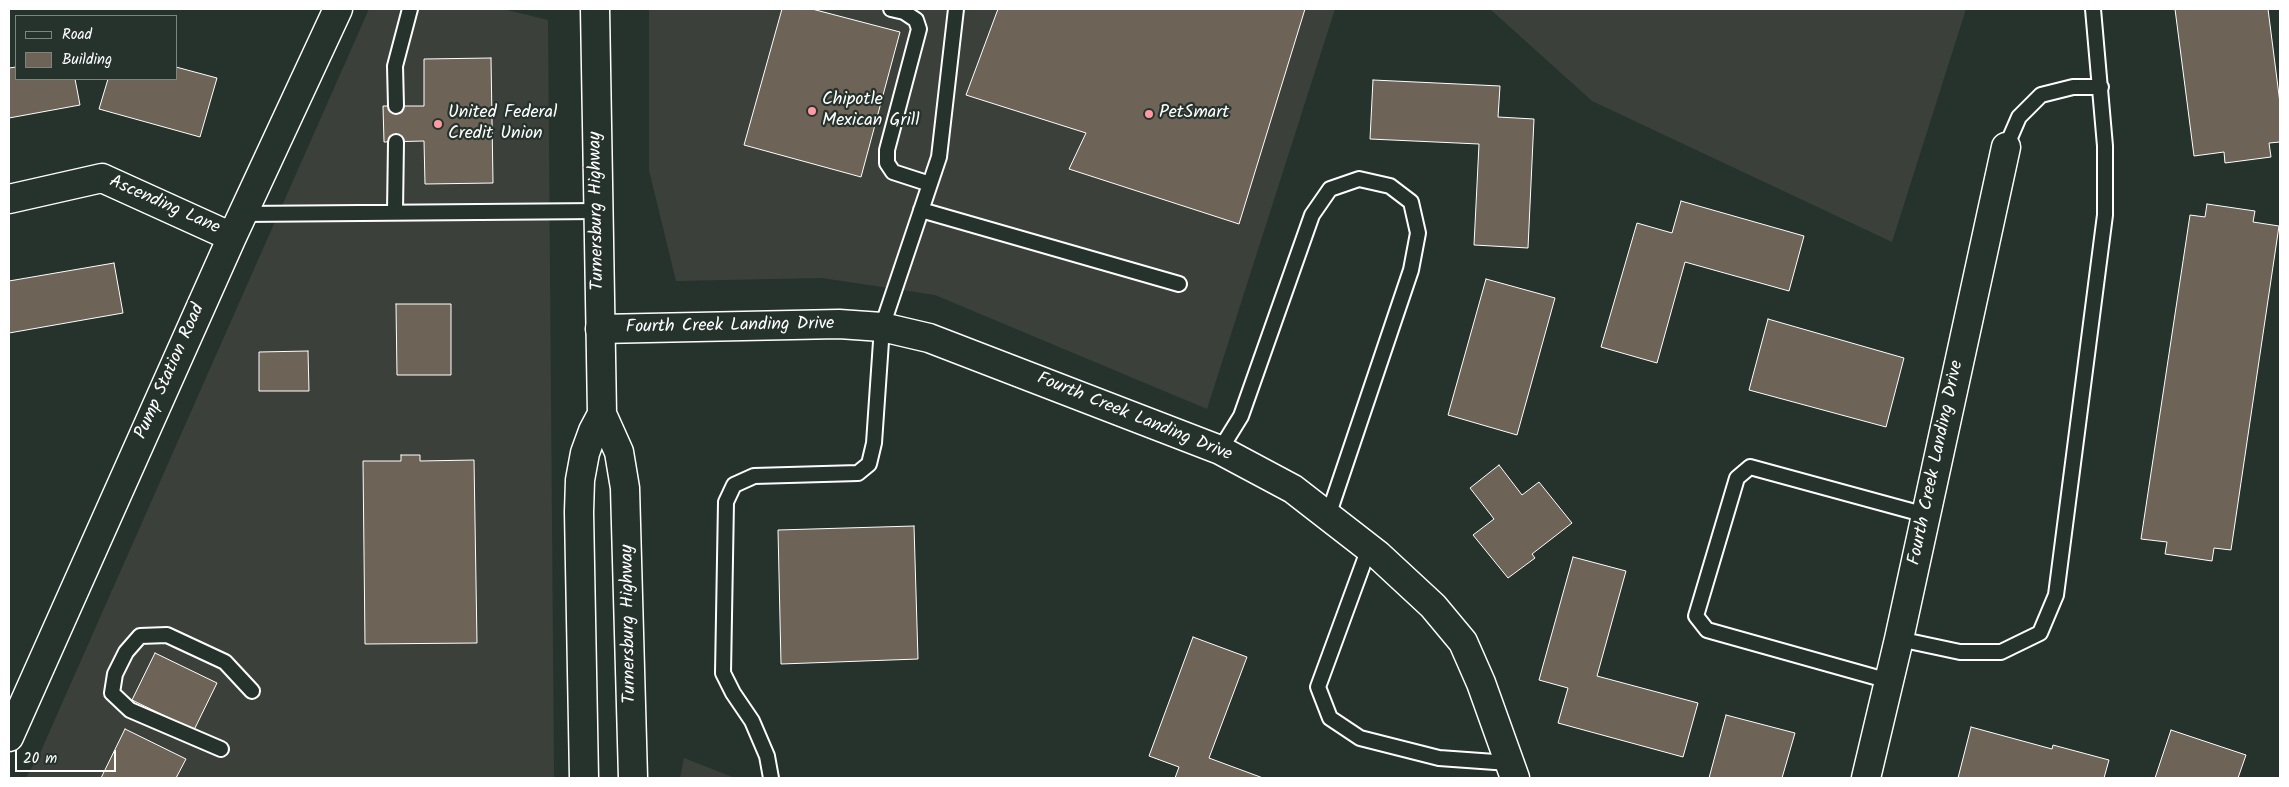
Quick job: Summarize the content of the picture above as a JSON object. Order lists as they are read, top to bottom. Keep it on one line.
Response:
{"streets":{"street":["Ascending Lane","Turnersburg Highway","Fourth Creek Landing Drive","Pump Station Road"]},"crossings":[["Ascending Lane","Pump Station Road"],["Turnersburg Highway","Fourth Creek Landing Drive"]],"places":["Chipotle Mexican Grill","PetSmart","United Federal Credit Union"],"legend":["Road","Building"],"scale_bar":"20 m"}
